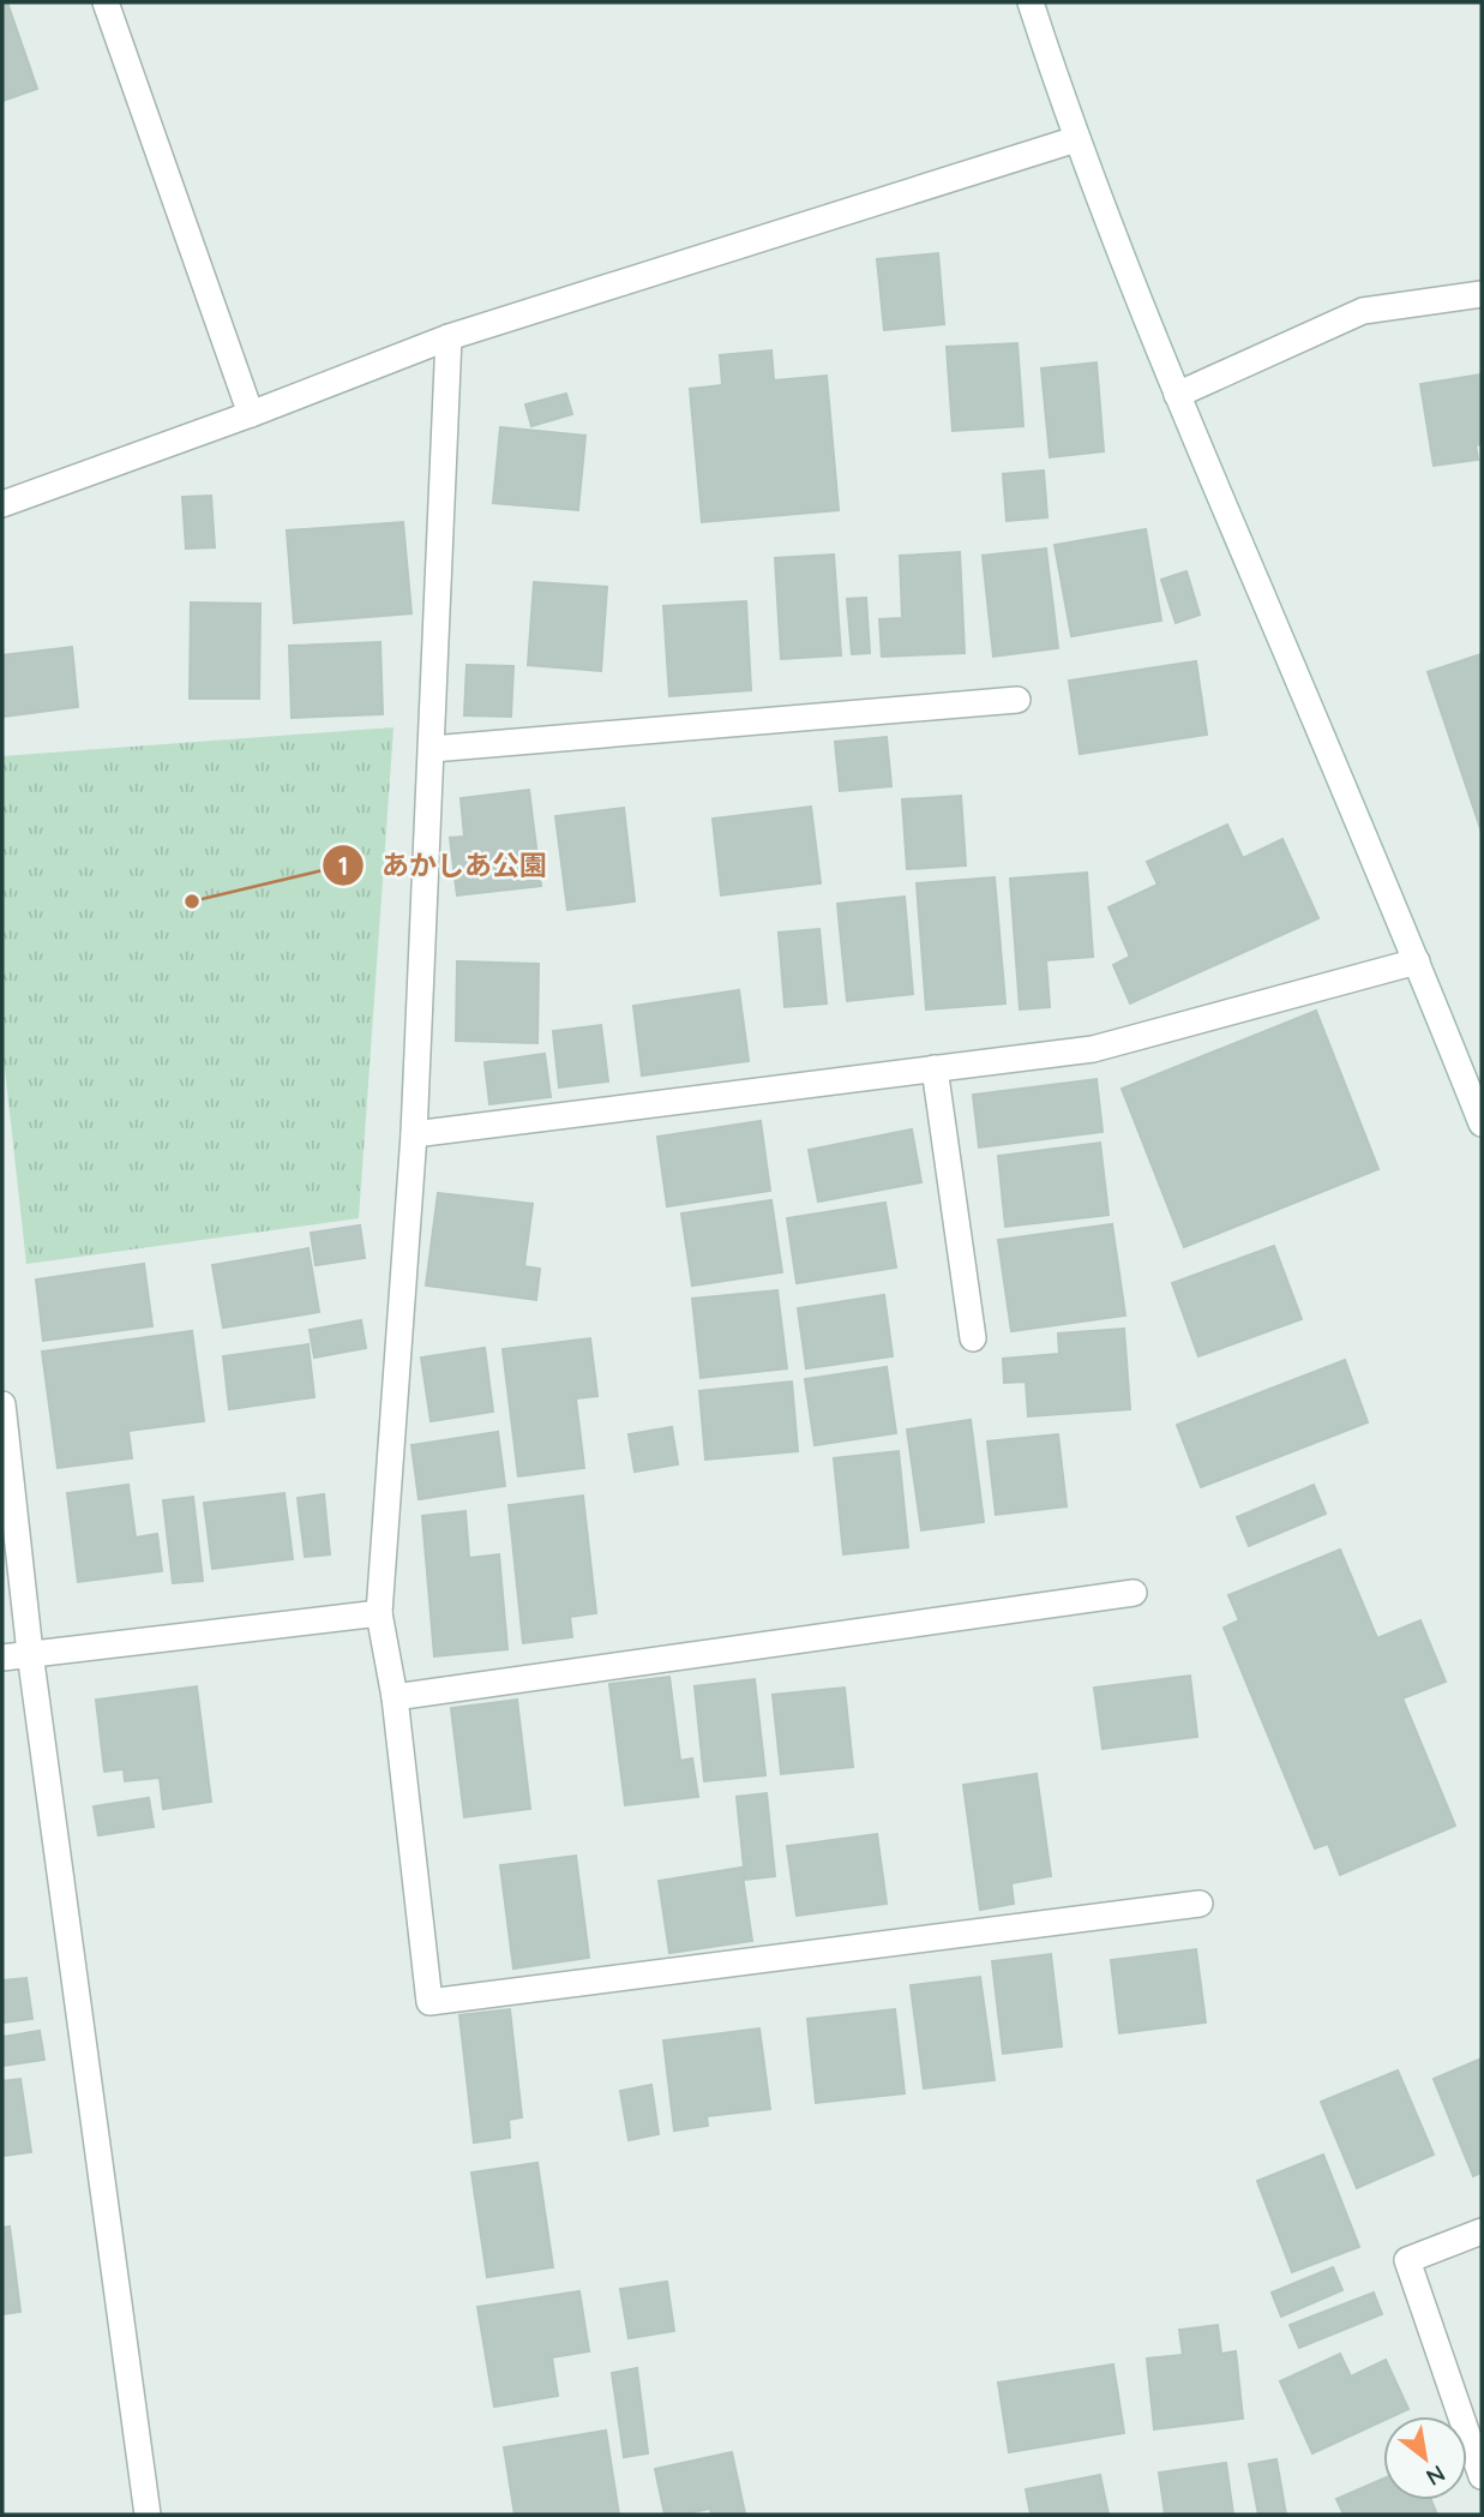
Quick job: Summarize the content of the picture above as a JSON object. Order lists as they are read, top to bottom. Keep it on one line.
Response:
{"places":["あかしあ公園"],"north":"bottom right"}
